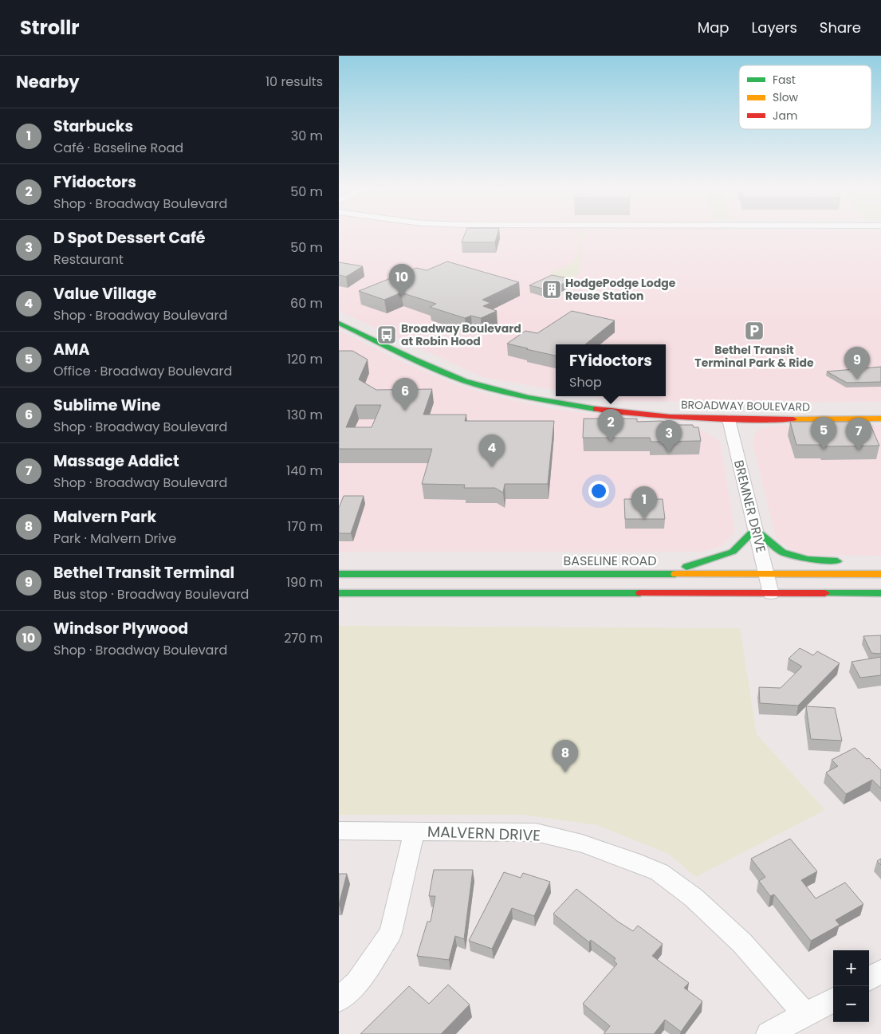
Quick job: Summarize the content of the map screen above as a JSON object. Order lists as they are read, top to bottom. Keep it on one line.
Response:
{"streets":{"main road":["BROADWAY BOULEVARD","BASELINE ROAD"],"street":["BREMNER DRIVE","MALVERN DRIVE"]},"crossings":[["BROADWAY BOULEVARD","BREMNER DRIVE"],["BREMNER DRIVE","BASELINE ROAD"]],"places":{"building":["HodgePodge Lodge Reuse Station"],"parking":["Bethel Transit Terminal Park & Ride"],"bus stop":["Broadway Boulevard at Robin Hood"]},"legend":["Fast","Slow","Jam"],"page":{"header":"Strollr","nav":["Map","Layers","Share"],"heading":["Nearby","10 results"],"list":[{"mark":"1","name":"Starbucks","note":"Café · Baseline Road","value":"30 m"},{"mark":"2","name":"FYidoctors","note":"Shop · Broadway Boulevard","value":"50 m"},{"mark":"3","name":"D Spot Dessert Café","note":"Restaurant","value":"50 m"},{"mark":"4","name":"Value Village","note":"Shop · Broadway Boulevard","value":"60 m"},{"mark":"5","name":"AMA","note":"Office · Broadway Boulevard","value":"120 m"},{"mark":"6","name":"Sublime Wine","note":"Shop · Broadway Boulevard","value":"130 m"},{"mark":"7","name":"Massage Addict","note":"Shop · Broadway Boulevard","value":"140 m"},{"mark":"8","name":"Malvern Park","note":"Park · Malvern Drive","value":"170 m"},{"mark":"9","name":"Bethel Transit Terminal","note":"Bus stop · Broadway Boulevard","value":"190 m"},{"mark":"10","name":"Windsor Plywood","note":"Shop · Broadway Boulevard","value":"270 m"}],"pins":["10","9","6","2","5","7","3","4","1","8"],"popup":["FYidoctors","Shop"],"map_buttons":["+","−"]}}
